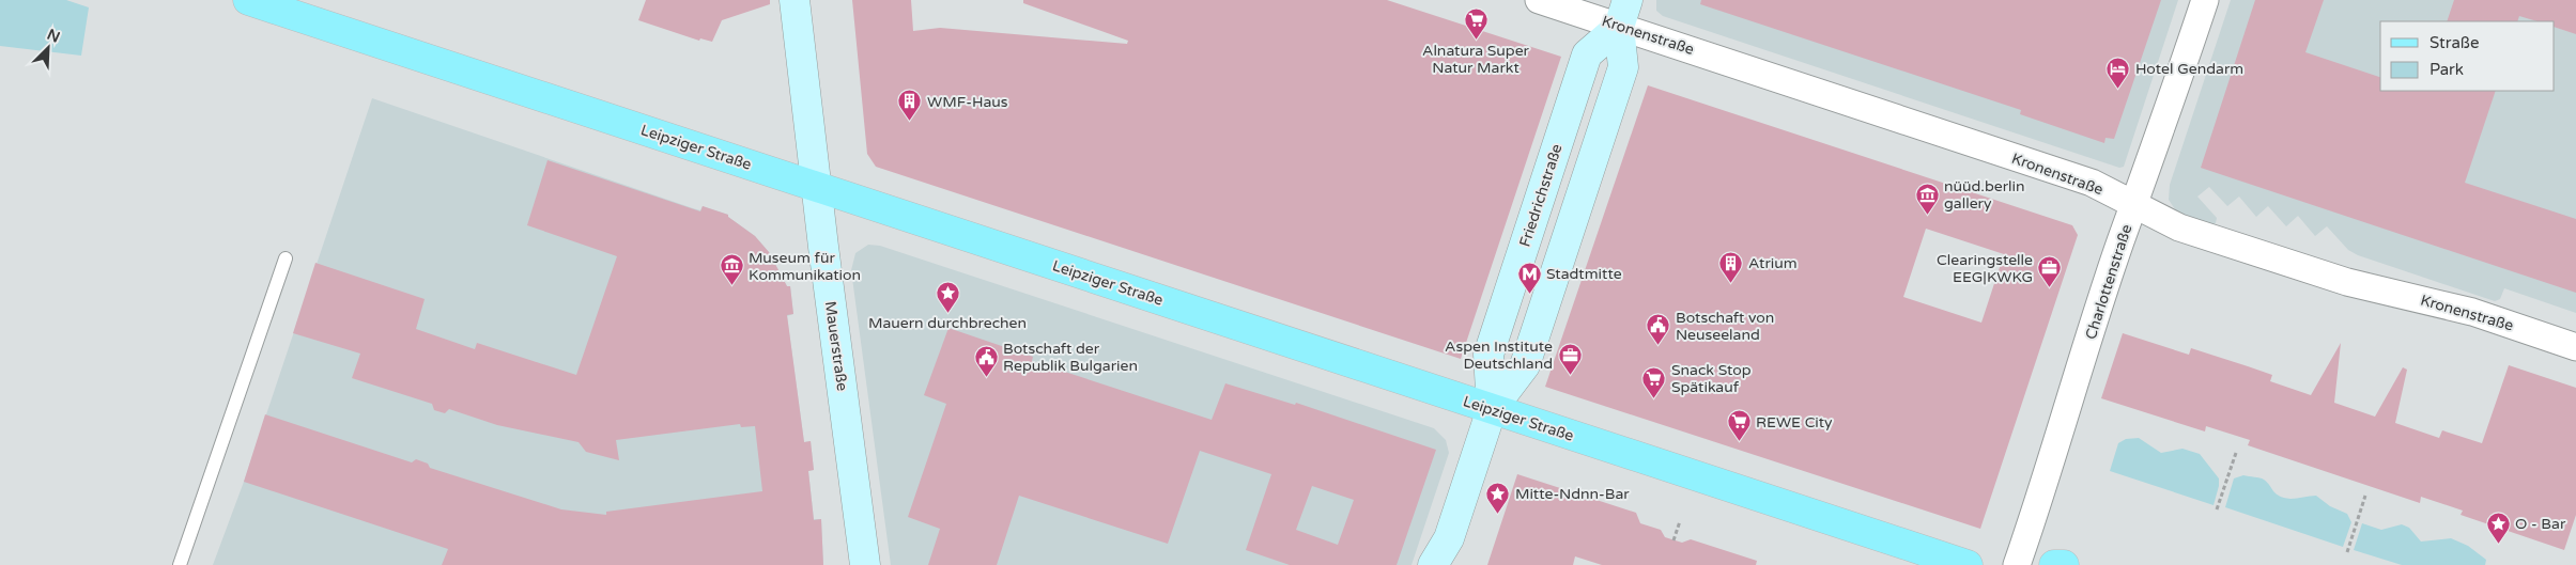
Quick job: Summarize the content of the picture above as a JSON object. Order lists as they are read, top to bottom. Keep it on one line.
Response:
{"streets":{"main road":["Leipziger Straße"],"street":["Kronenstraße","Friedrichstraße","Charlottenstraße","Mauerstraße"]},"crossings":[["Kronenstraße","Friedrichstraße"],["Kronenstraße","Charlottenstraße"],["Leipziger Straße","Friedrichstraße"],["Leipziger Straße","Mauerstraße"]],"places":{"supermarket":["Alnatura Super Natur Markt","Snack Stop Spätikauf","REWE City"],"hotel":["Hotel Gendarm"],"building":["WMF-Haus","Atrium"],"museum":["nüüd.berlin gallery","Museum für Kommunikation"],"office":["Clearingstelle EEG|KWKG","Aspen Institute Deutschland"],"metro station":["Stadtmitte"],"place":["Mauern durchbrechen","Mitte-Ndnn-Bar","O - Bar"],"public building":["Botschaft von Neuseeland","Botschaft der Republik Bulgarien"]},"legend":["Straße","Park"],"north":"top right"}
